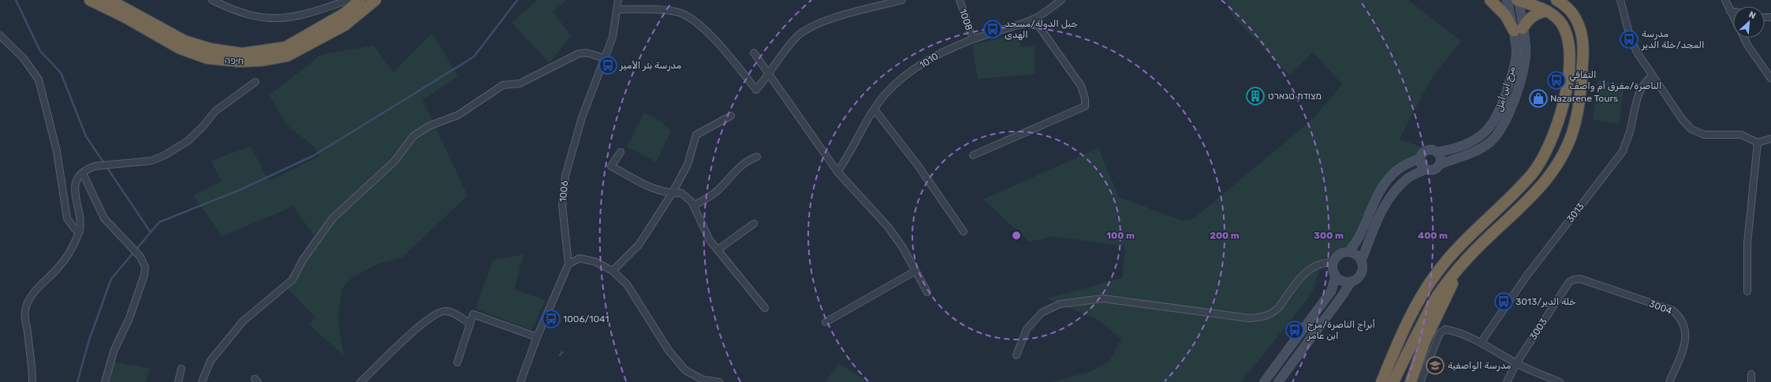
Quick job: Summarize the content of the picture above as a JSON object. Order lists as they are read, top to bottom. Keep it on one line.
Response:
{"streets":{"highway":["חיפה"],"street":["1008","1010","مرج ابن أمل","1006","3013","3004","3003"]},"crossings":[["1008","1010"],["3004","3003"]],"places":{"bus stop":["جبل الدولة/مسجد الهدى","مدرسة المجد/خلة الدير","مدرسة بئر الأمير","التفافي الناصرة/مفرق أم واصف","خلة الدير/3013","1006/1041","أبراج الناصرة/مرج ابن عامر"],"building":["מצודת טגארט"],"shop":["Nazarene Tours"],"school or university":["مدرسة الواصفية"]},"north":"top right","rings":["100 m","200 m","300 m","400 m"]}
